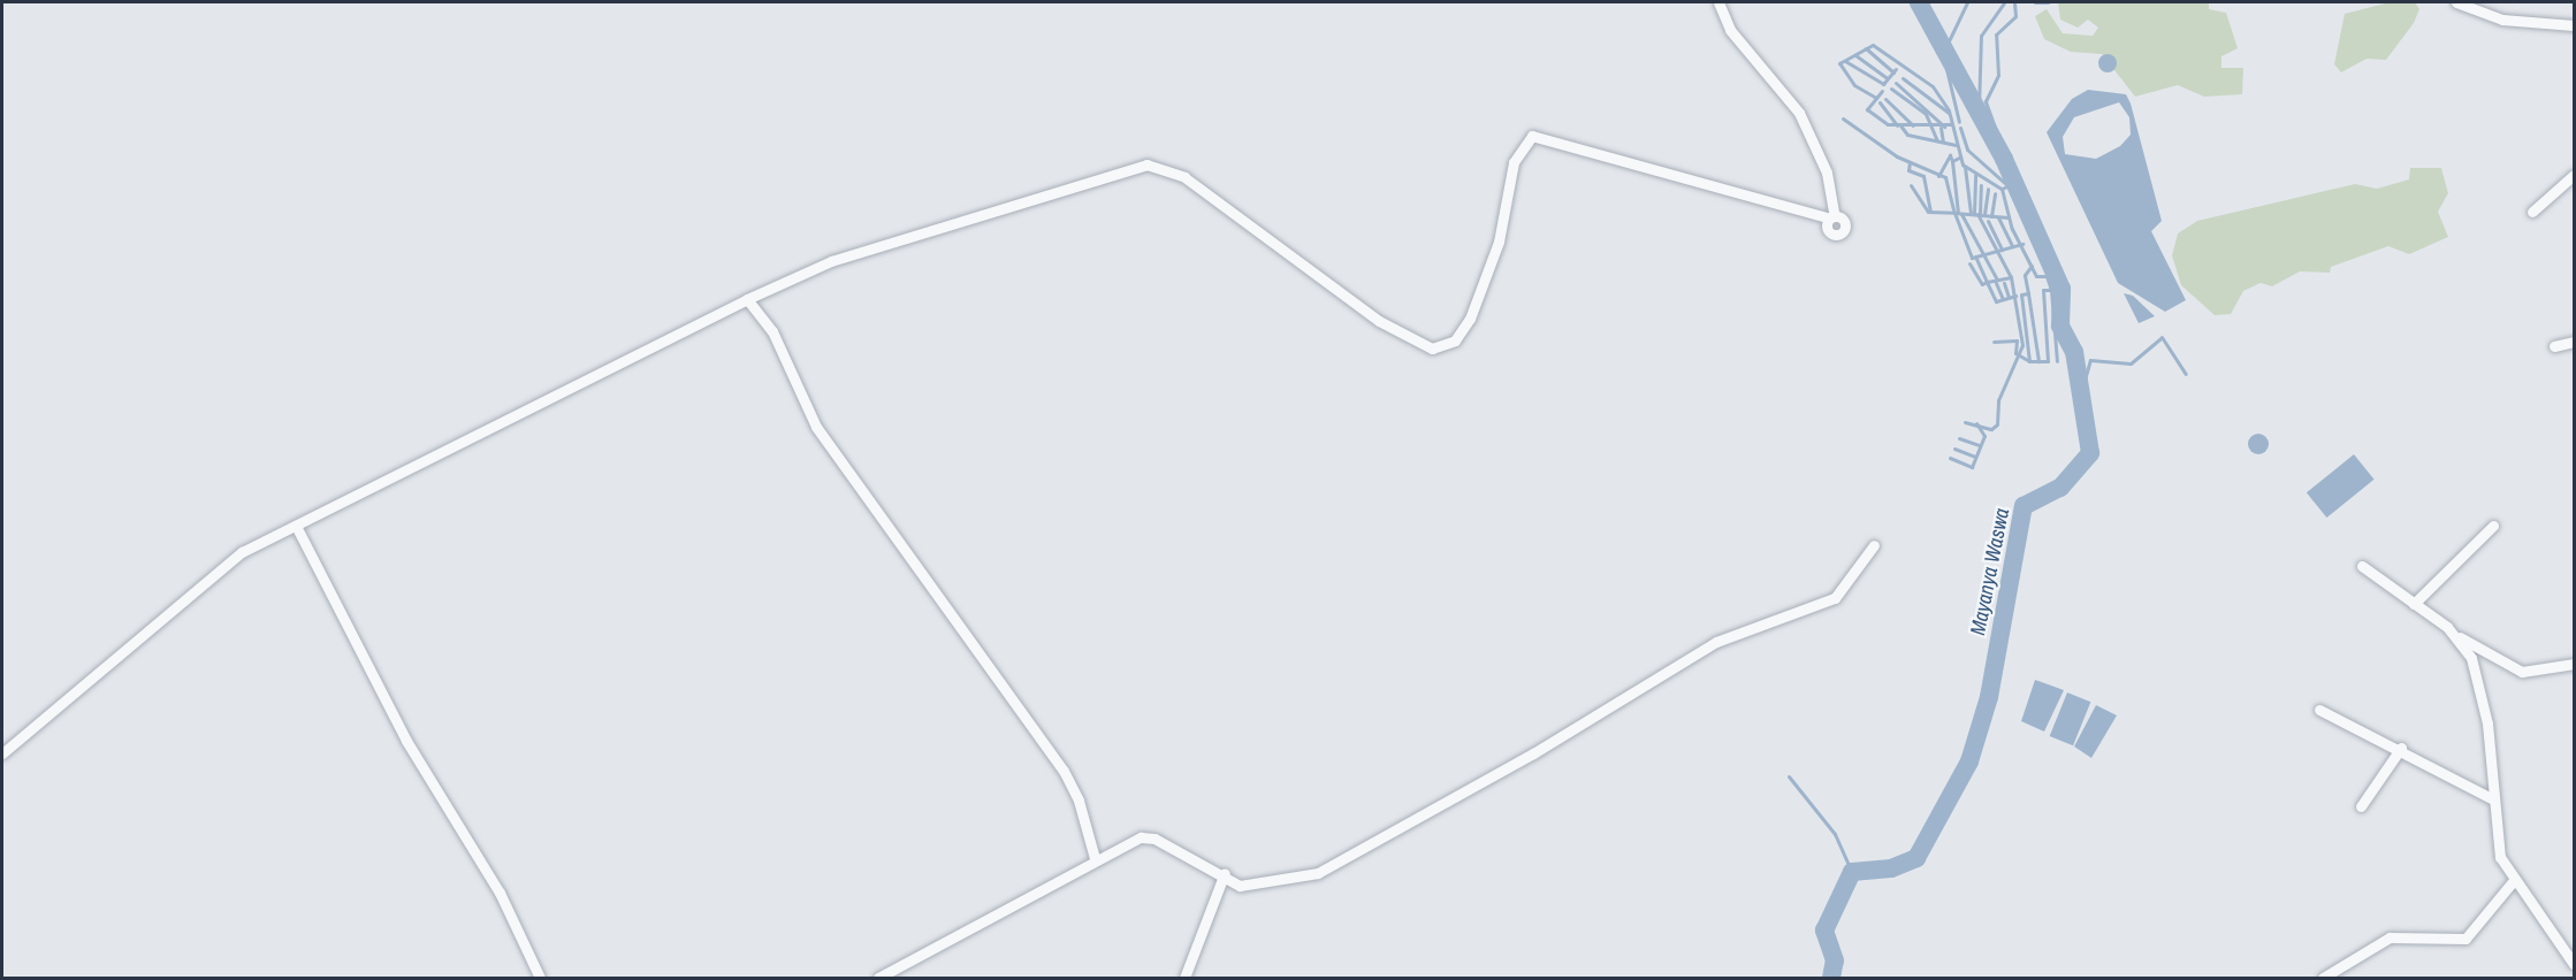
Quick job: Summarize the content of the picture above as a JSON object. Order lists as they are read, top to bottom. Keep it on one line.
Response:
{"water":["Mayanya Waswa"]}
